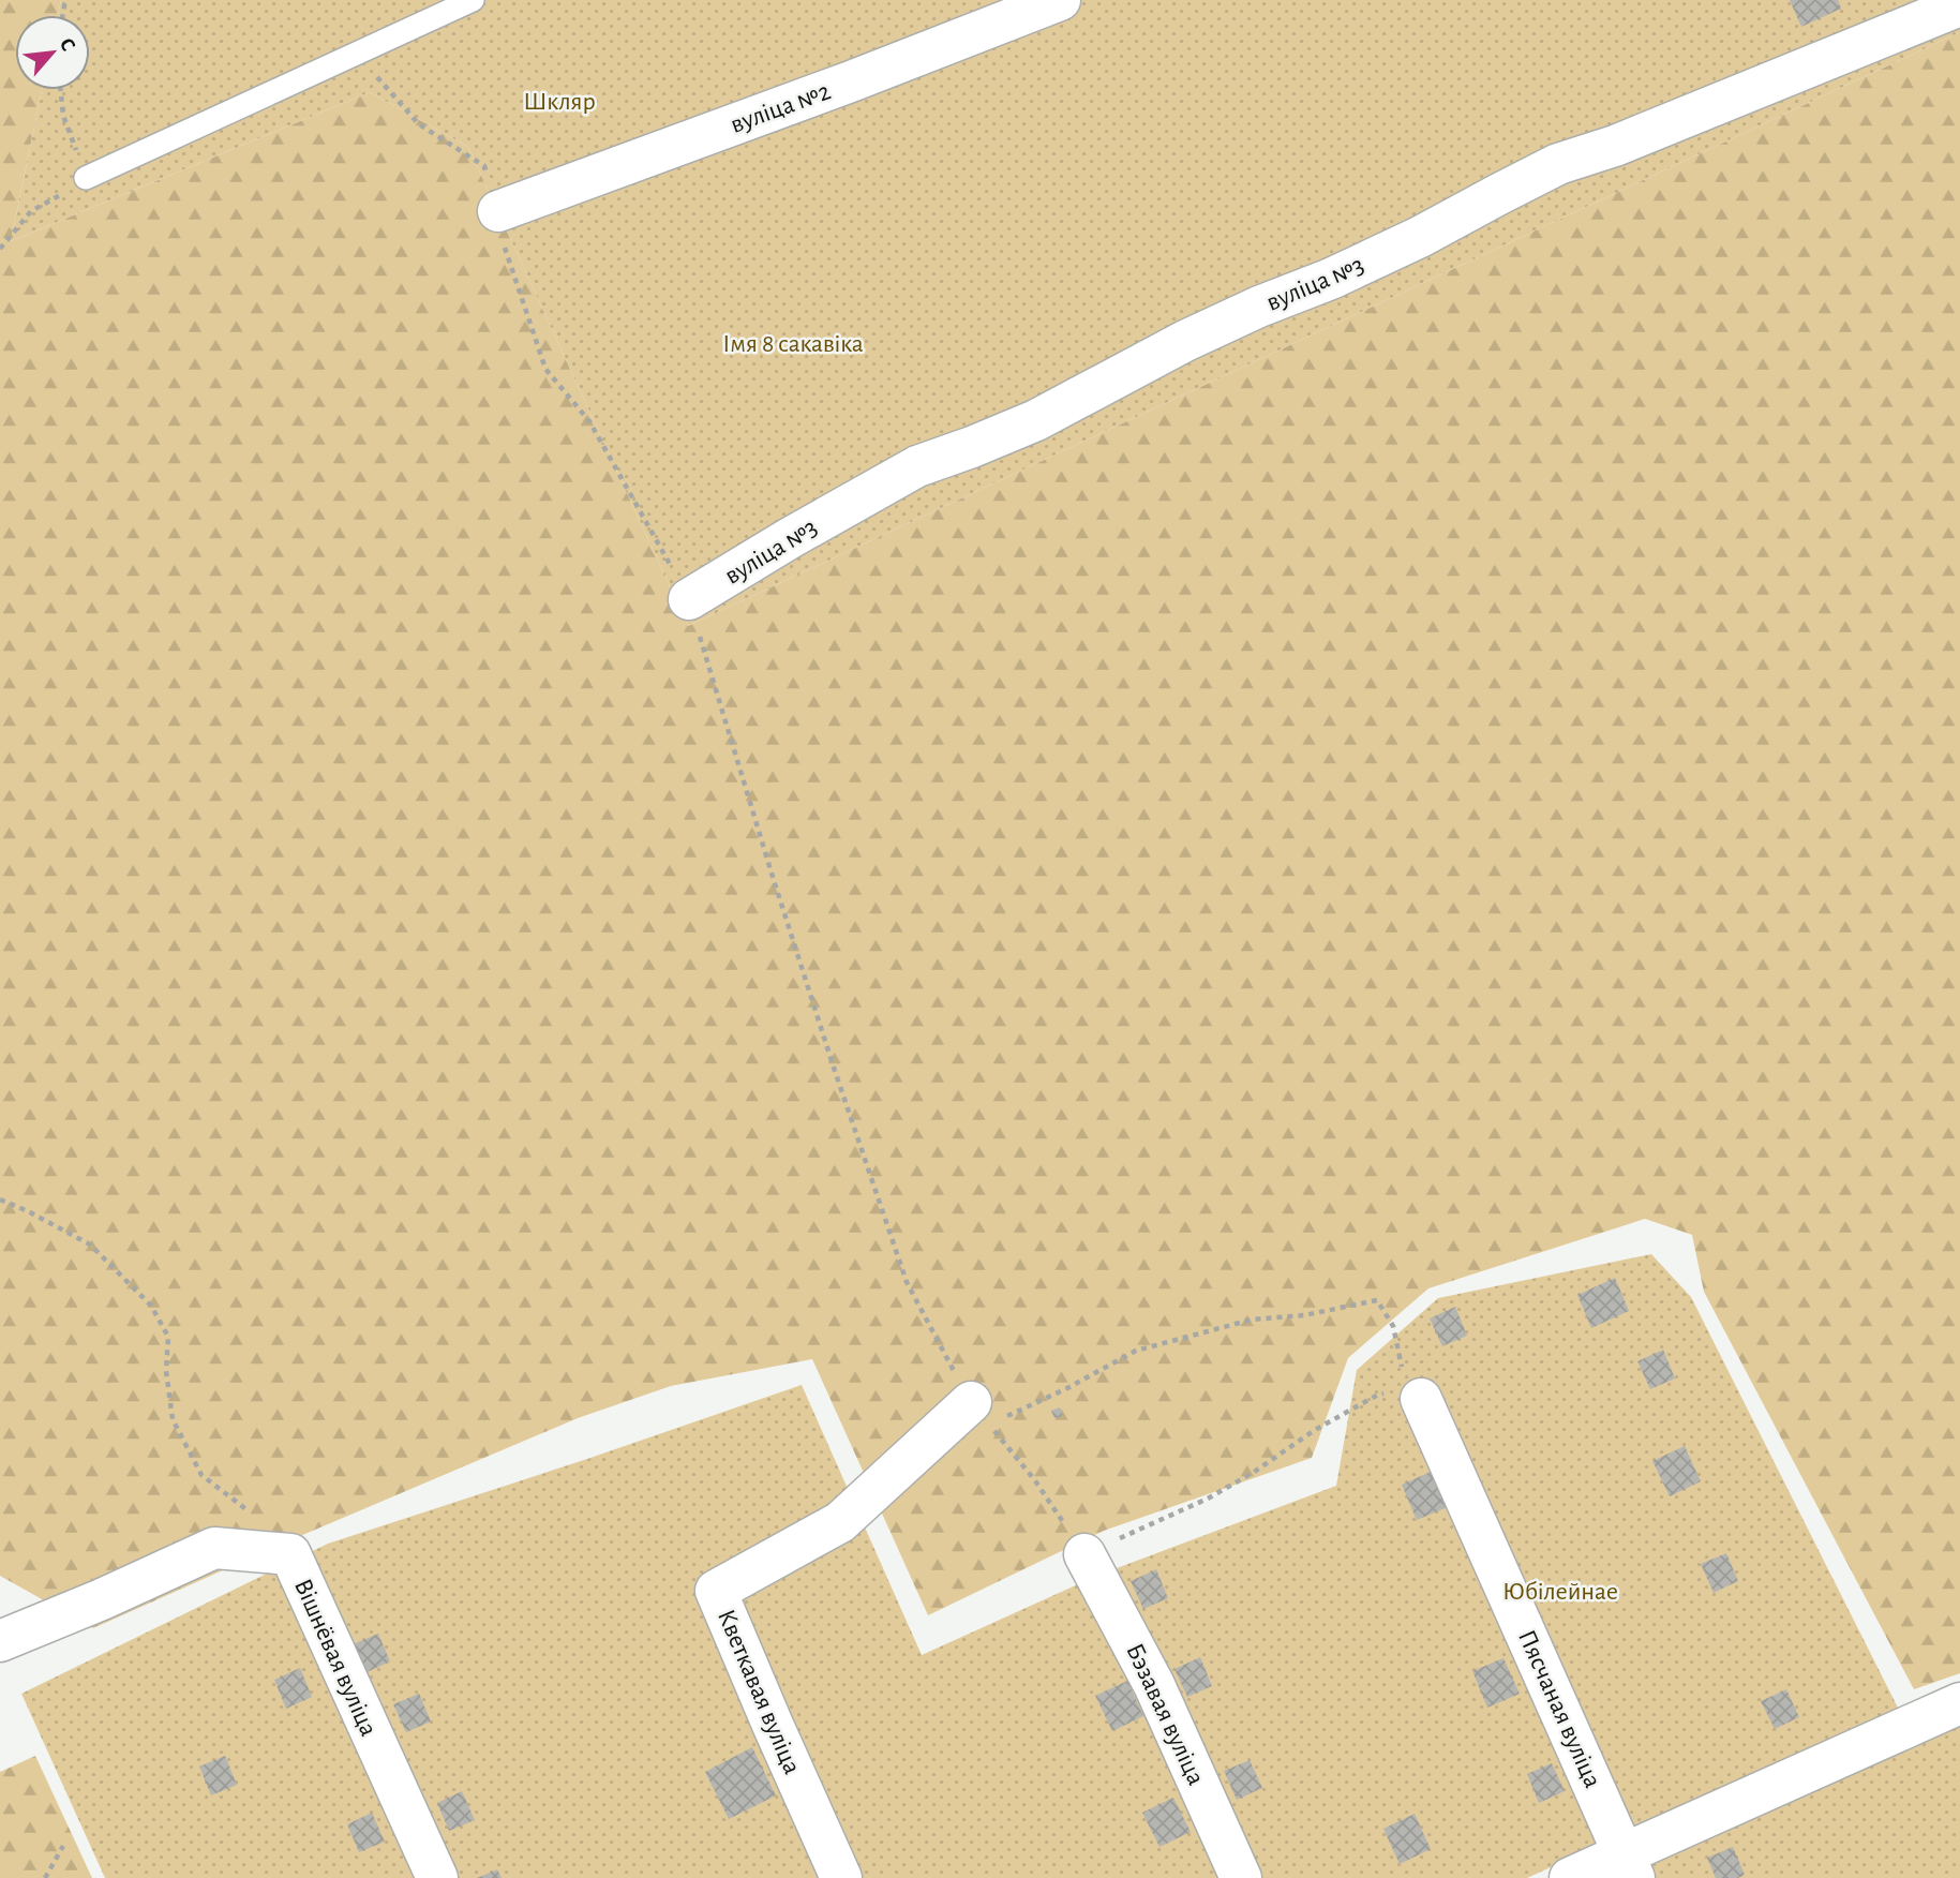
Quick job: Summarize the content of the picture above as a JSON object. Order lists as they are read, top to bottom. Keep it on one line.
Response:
{"streets":{"street":["вуліца №2","вуліца №3","Вішнёвая вуліца","Кветкавая вуліца","Пясчаная вуліца","Бэзавая вуліца"]},"parks":["Шкляр","Імя 8 сакавіка","Юбілейнае"],"north":"top right"}
